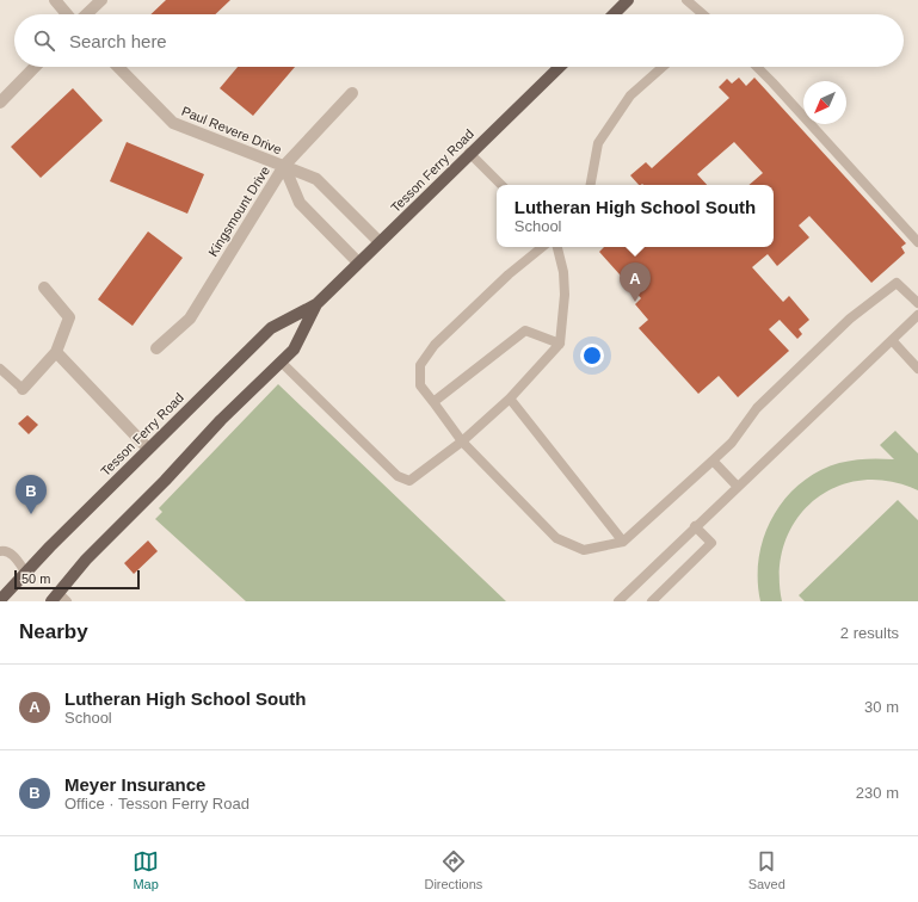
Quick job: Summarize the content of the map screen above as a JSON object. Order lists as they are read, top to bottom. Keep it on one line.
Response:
{"streets":{"main road":["Tesson Ferry Road"],"street":["Paul Revere Drive","Kingsmount Drive"]},"crossings":[["Paul Revere Drive","Tesson Ferry Road"],["Paul Revere Drive","Kingsmount Drive"]],"scale_bar":"50 m","north":"bottom left","page":{"search":"Search here","popup":["Lutheran High School South","School"],"pins":["A","B"],"scale":"50 m","heading":["Nearby","2 results"],"list":[{"mark":"A","name":"Lutheran High School South","note":"School","value":"30 m"},{"mark":"B","name":"Meyer Insurance","note":"Office · Tesson Ferry Road","value":"230 m"}],"nav":["Map","Directions","Saved"]}}
